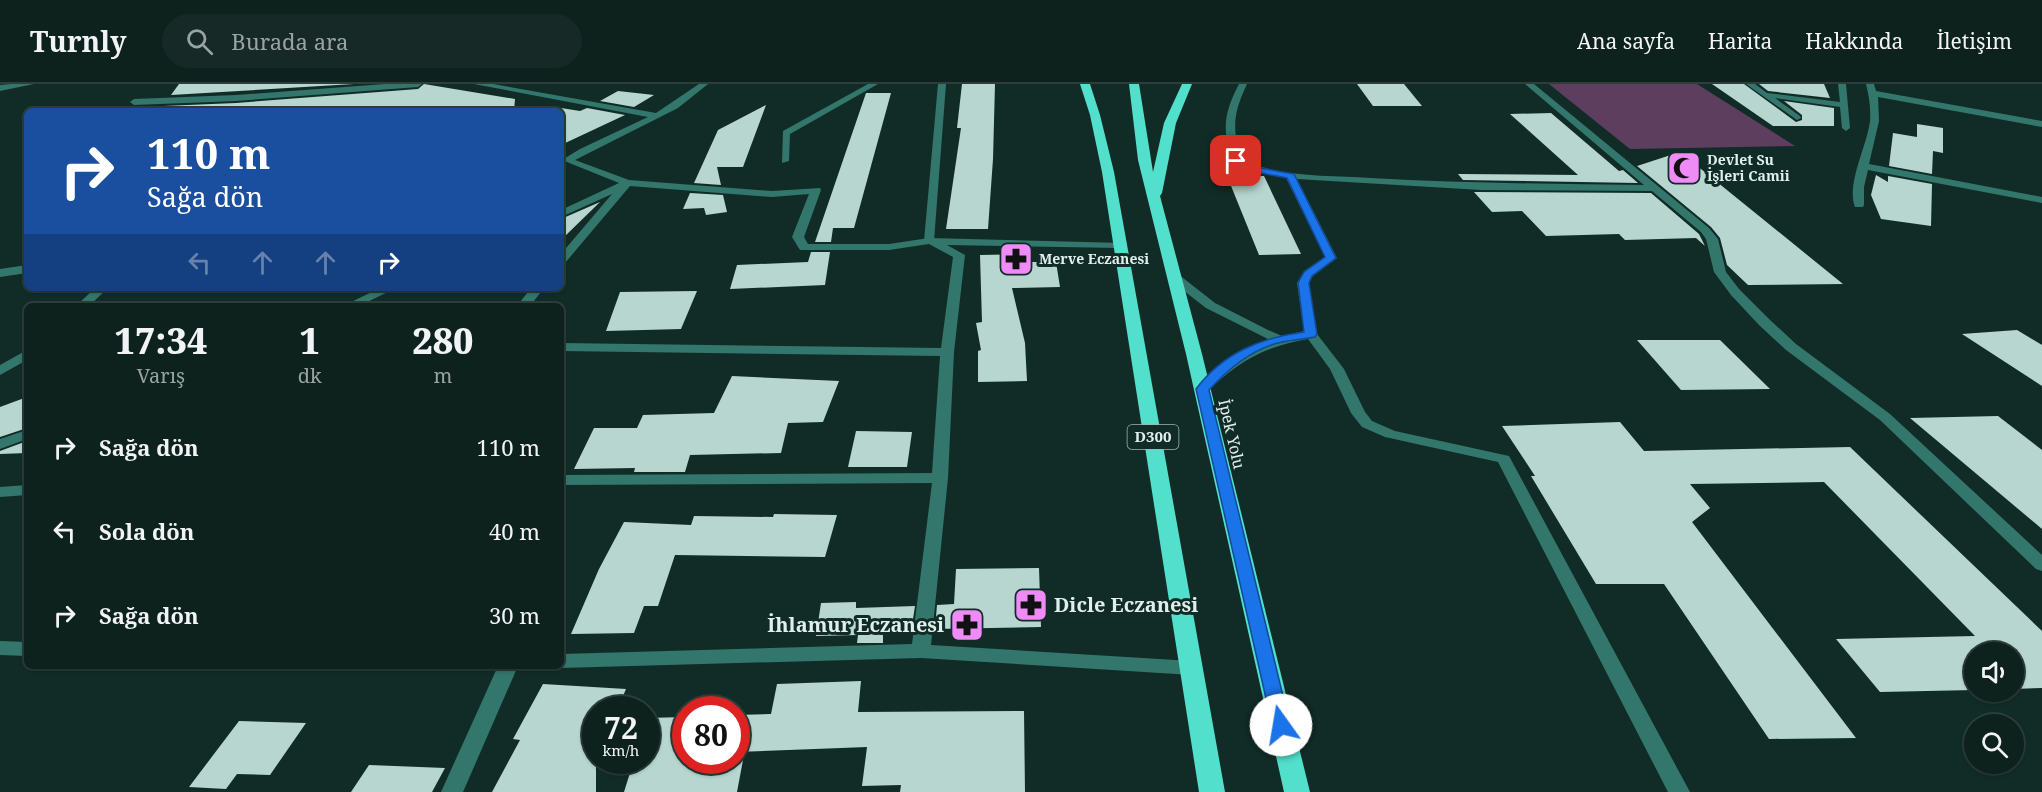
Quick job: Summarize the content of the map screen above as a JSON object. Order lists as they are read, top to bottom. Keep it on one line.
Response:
{"streets":{"highway":["İpek Yolu","D300"]},"places":{"mosque":["Devlet Su İşleri Camii"],"pharmacy":["Merve Eczanesi","Dicle Eczanesi","İhlamur Eczanesi"]},"page":{"header":"Turnly","search":"Burada ara","nav":["Ana sayfa","Harita","Hakkında","İletişim"],"turn":["110 m","Sağa dön"],"eta":["17:34","Varış","1","dk","280","m"],"list":[{"name":"Sağa dön","value":"110 m"},{"name":"Sola dön","value":"40 m"},{"name":"Sağa dön","value":"30 m"}],"speed":"72 km/h","limit":"80"}}
